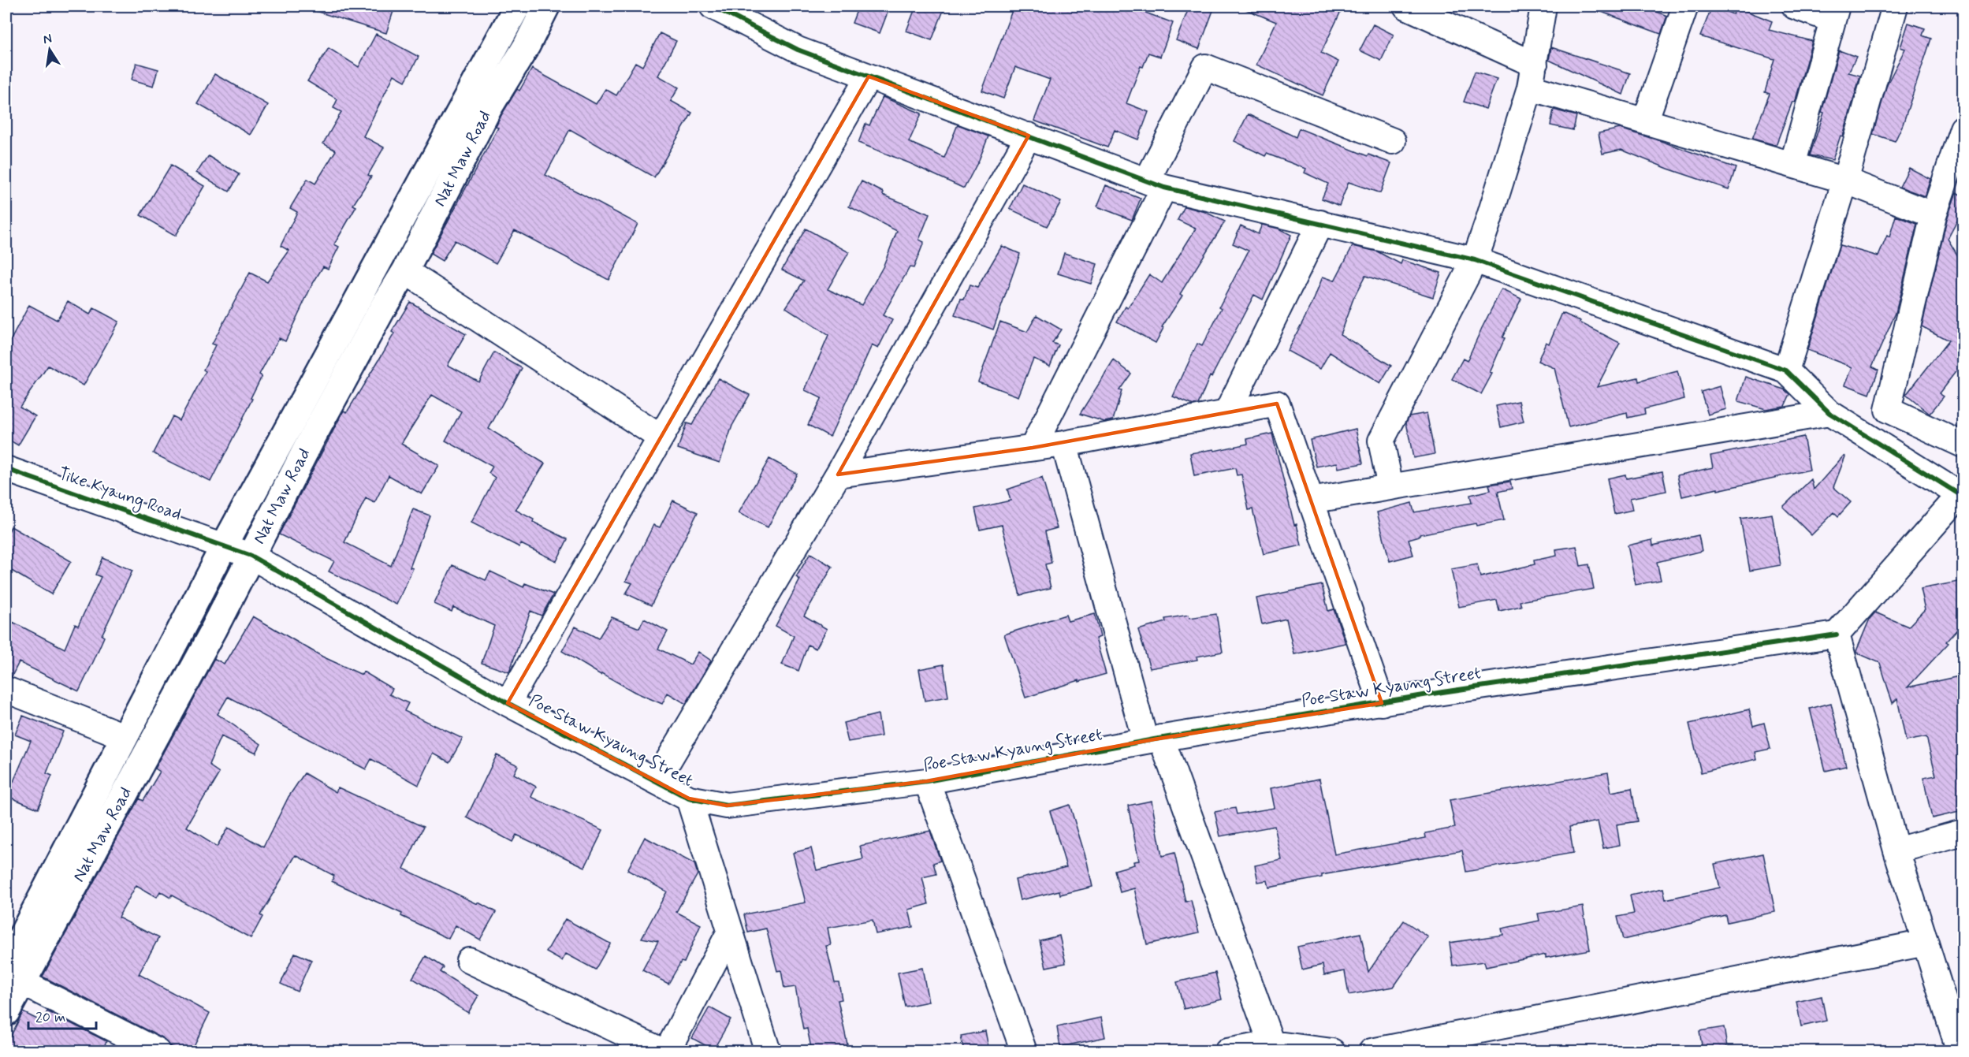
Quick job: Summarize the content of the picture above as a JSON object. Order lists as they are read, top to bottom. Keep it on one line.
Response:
{"streets":{"main road":["Nat Maw Road"],"street":["Tike Kyaung Road","Poe Staw Kyaung Street"]},"crossings":[["Nat Maw Road","Tike Kyaung Road"],["Nat Maw Road","Poe Staw Kyaung Street"],["Tike Kyaung Road","Poe Staw Kyaung Street"]],"scale_bar":"20 m","north":"top"}
